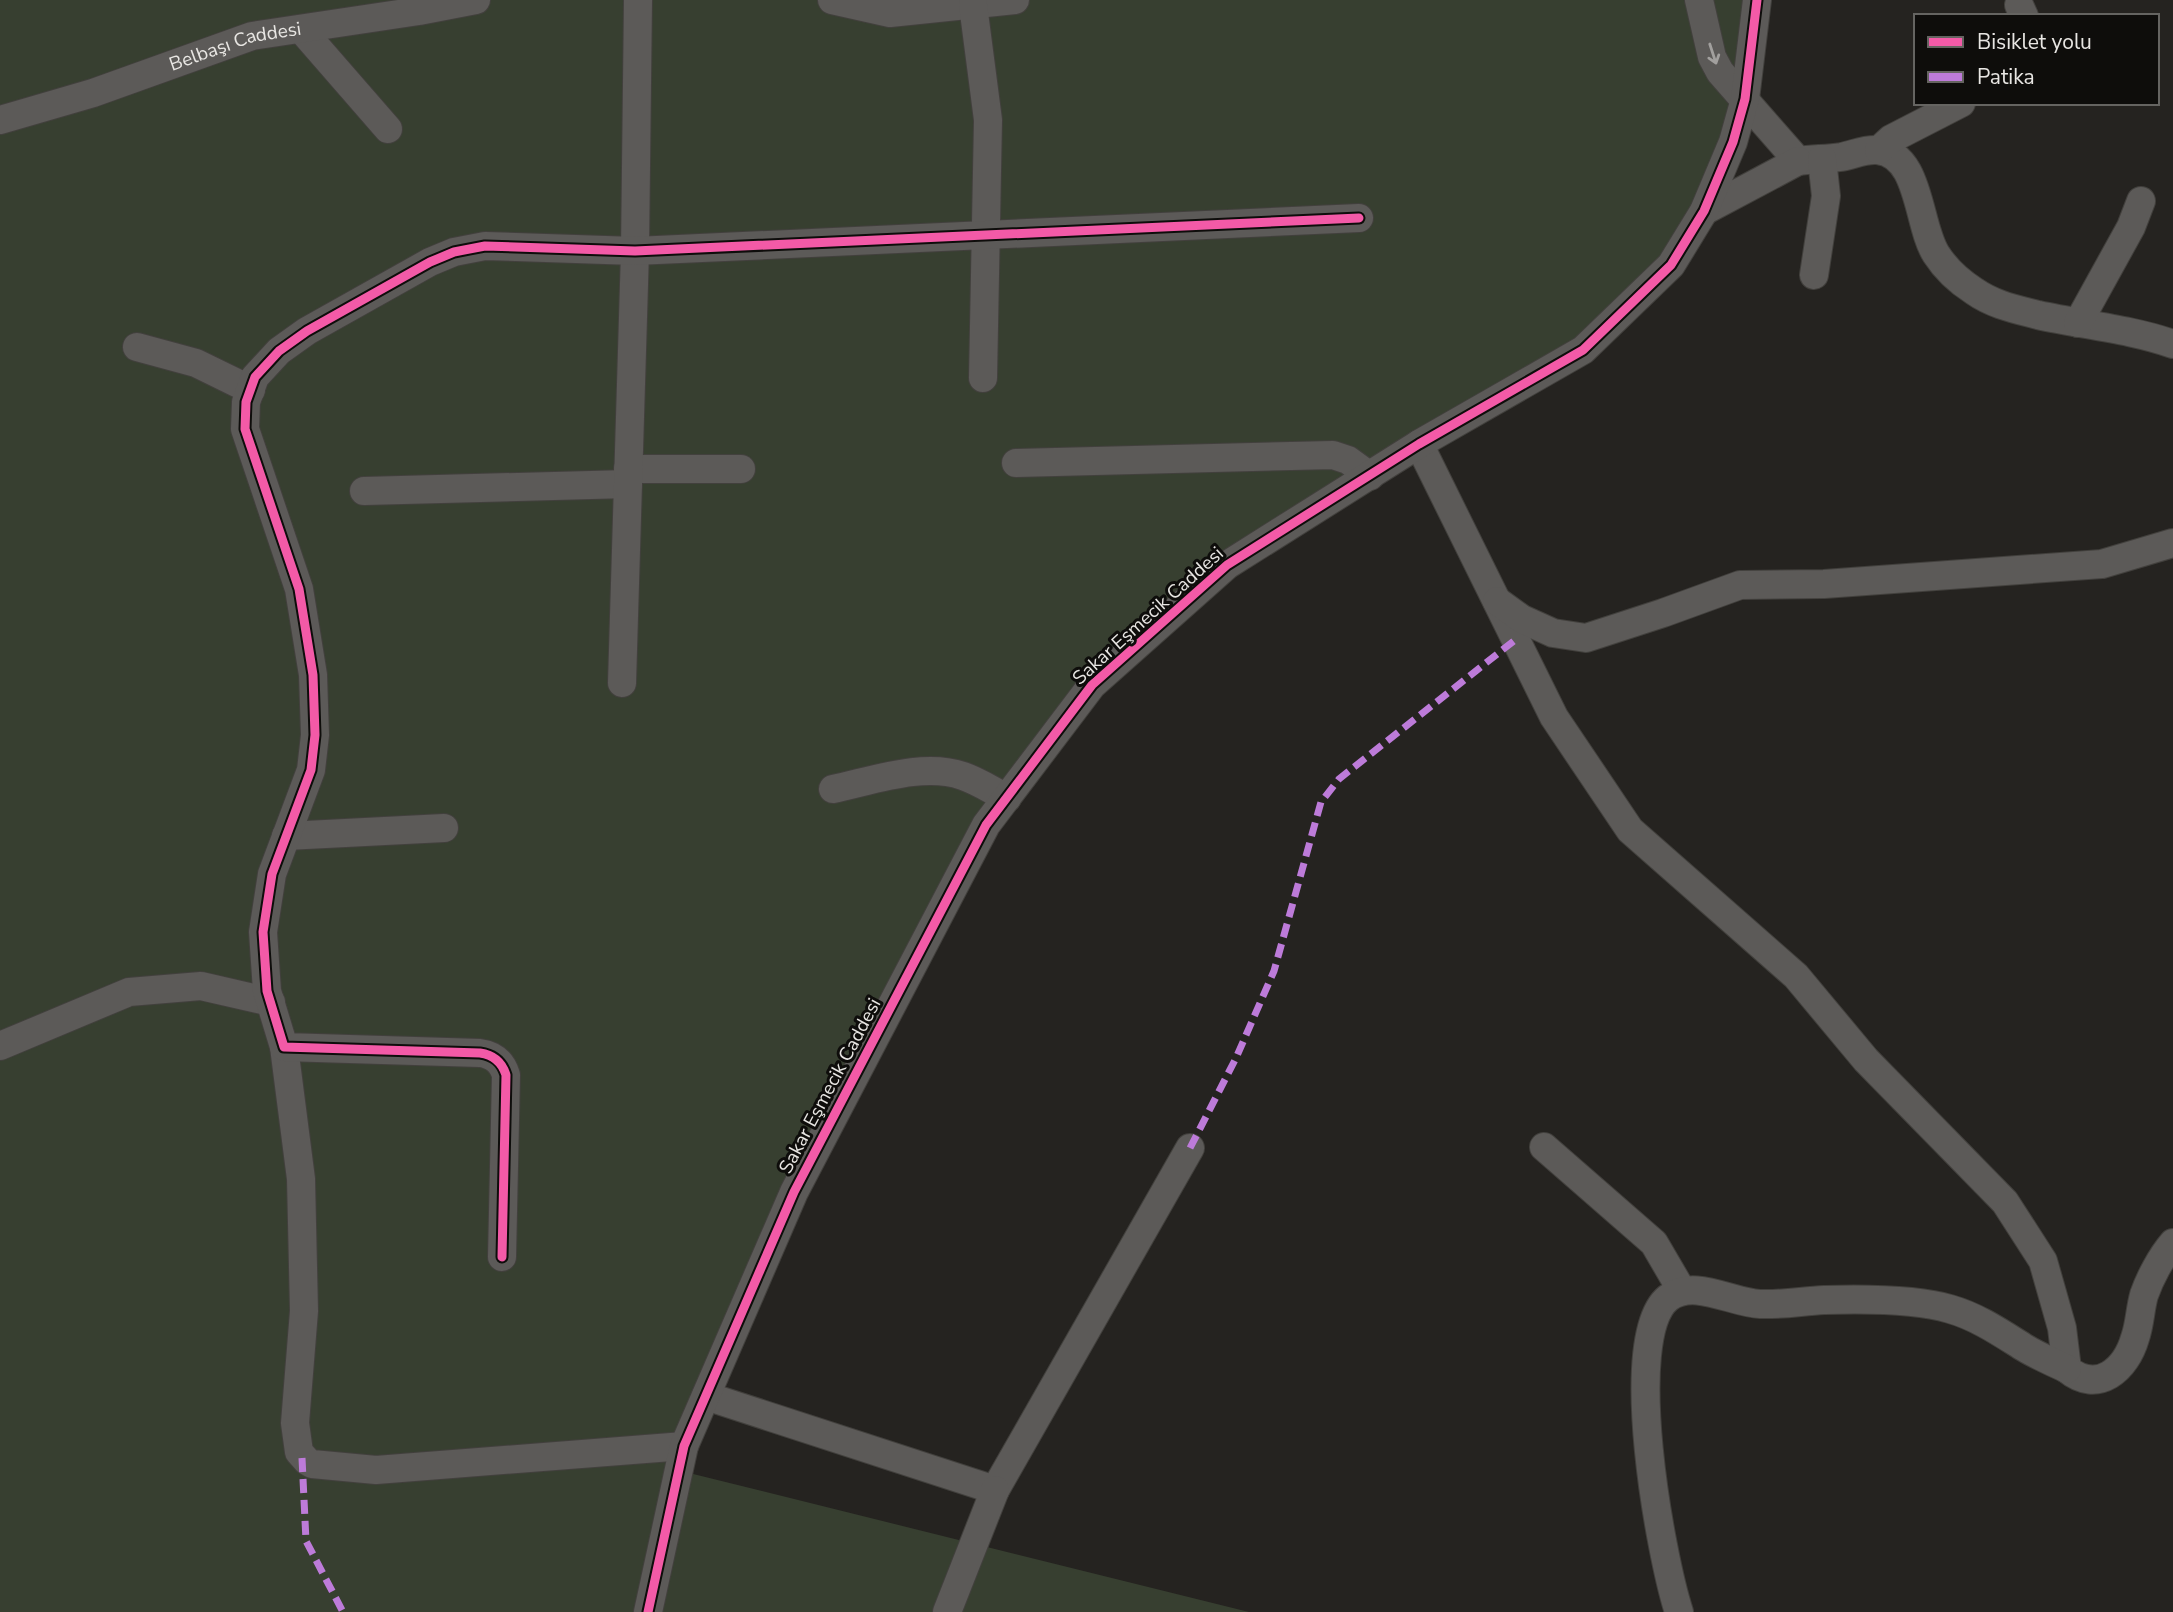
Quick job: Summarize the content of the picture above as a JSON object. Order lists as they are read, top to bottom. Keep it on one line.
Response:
{"streets":{"street":["Belbaşı Caddesi","Sakar Eşmecik Caddesi"]},"legend":["Bisiklet yolu","Patika"]}
